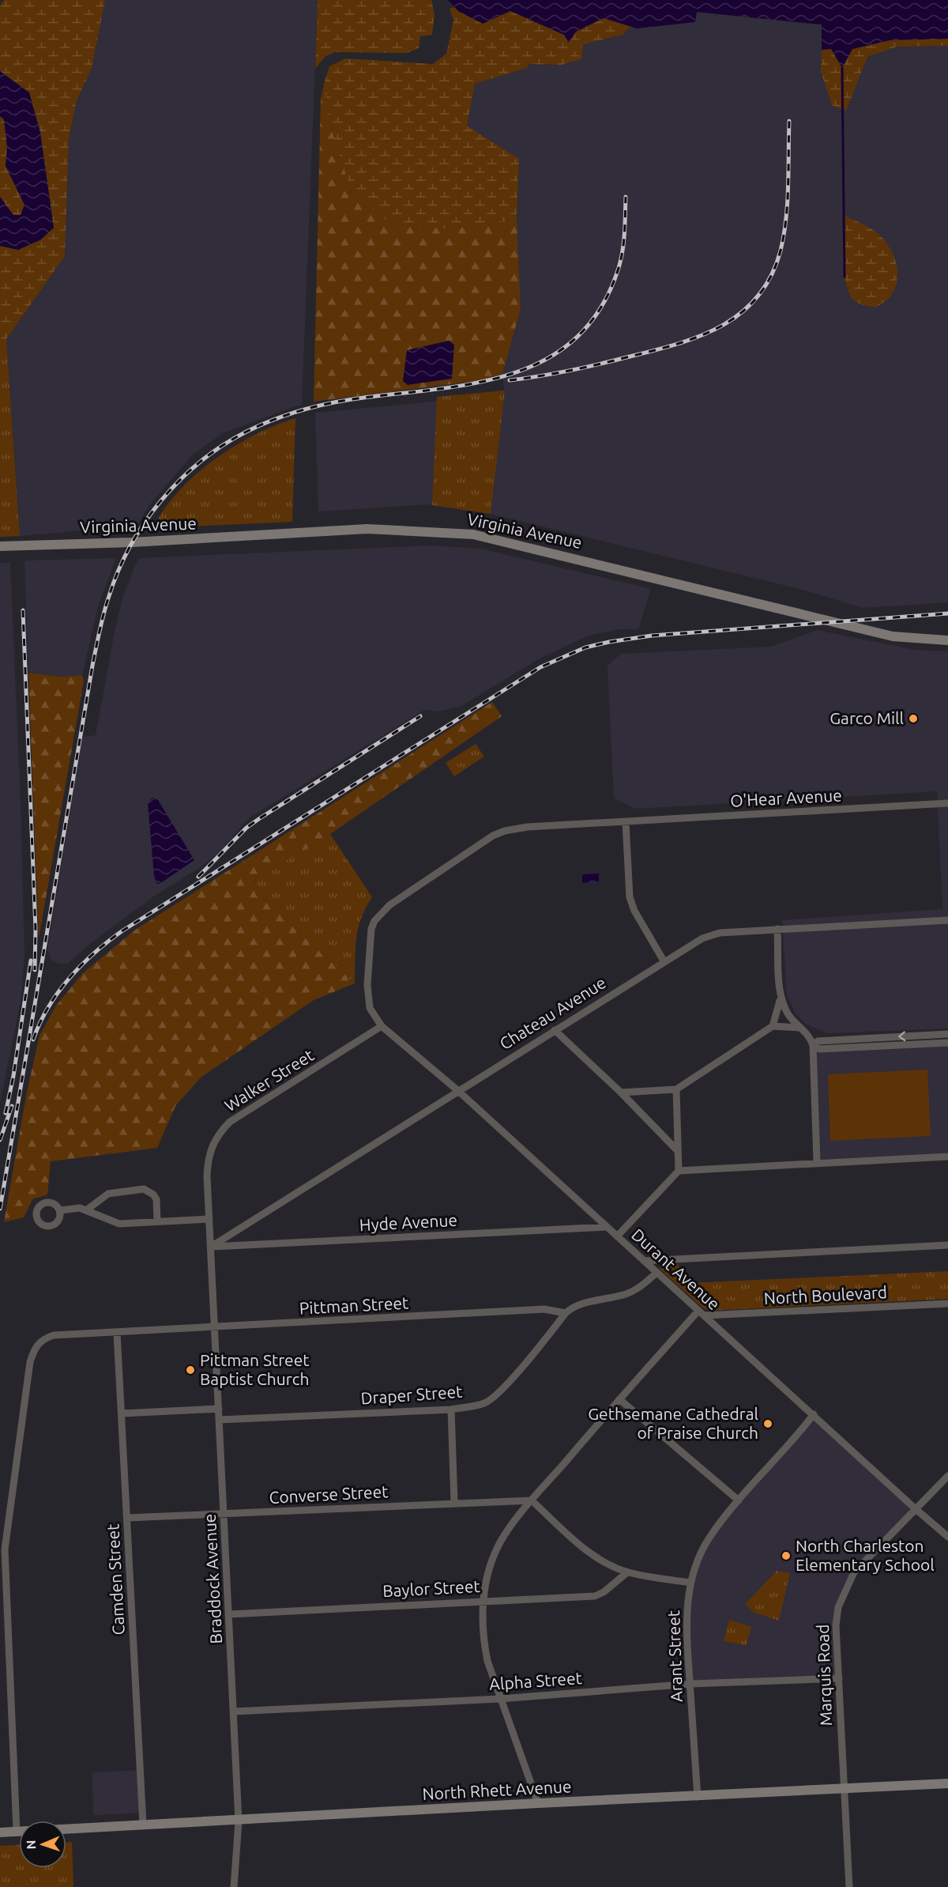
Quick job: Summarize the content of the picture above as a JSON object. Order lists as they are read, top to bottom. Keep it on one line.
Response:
{"streets":{"main road":["Virginia Avenue","North Rhett Avenue"],"street":["O'Hear Avenue","Chateau Avenue","Walker Street","Hyde Avenue","Durant Avenue","North Boulevard","Pittman Street","Draper Street","Converse Street","Braddock Avenue","Camden Street","Baylor Street","Arant Street","Marquis Road","Alpha Street"]},"crossings":[["O'Hear Avenue","Walker Street"],["O'Hear Avenue","Durant Avenue"],["Chateau Avenue","Walker Street"],["Chateau Avenue","Hyde Avenue"],["Chateau Avenue","Durant Avenue"],["Walker Street","Hyde Avenue"],["Walker Street","Durant Avenue"],["Walker Street","Braddock Avenue"],["Hyde Avenue","Durant Avenue"],["Durant Avenue","North Boulevard"],["Durant Avenue","Arant Street"],["Durant Avenue","Marquis Road"],["Pittman Street","Draper Street"],["Pittman Street","Braddock Avenue"],["Pittman Street","Camden Street"],["Draper Street","Braddock Avenue"],["Converse Street","Braddock Avenue"],["Converse Street","Camden Street"],["Braddock Avenue","Baylor Street"],["Braddock Avenue","Alpha Street"],["Braddock Avenue","North Rhett Avenue"],["Camden Street","North Rhett Avenue"],["Arant Street","Alpha Street"],["Arant Street","North Rhett Avenue"],["Marquis Road","Alpha Street"],["Marquis Road","North Rhett Avenue"]],"places":["Garco Mill","Pittman Street Baptist Church","Gethsemane Cathedral of Praise Church","North Charleston Elementary School"],"north":"left"}
